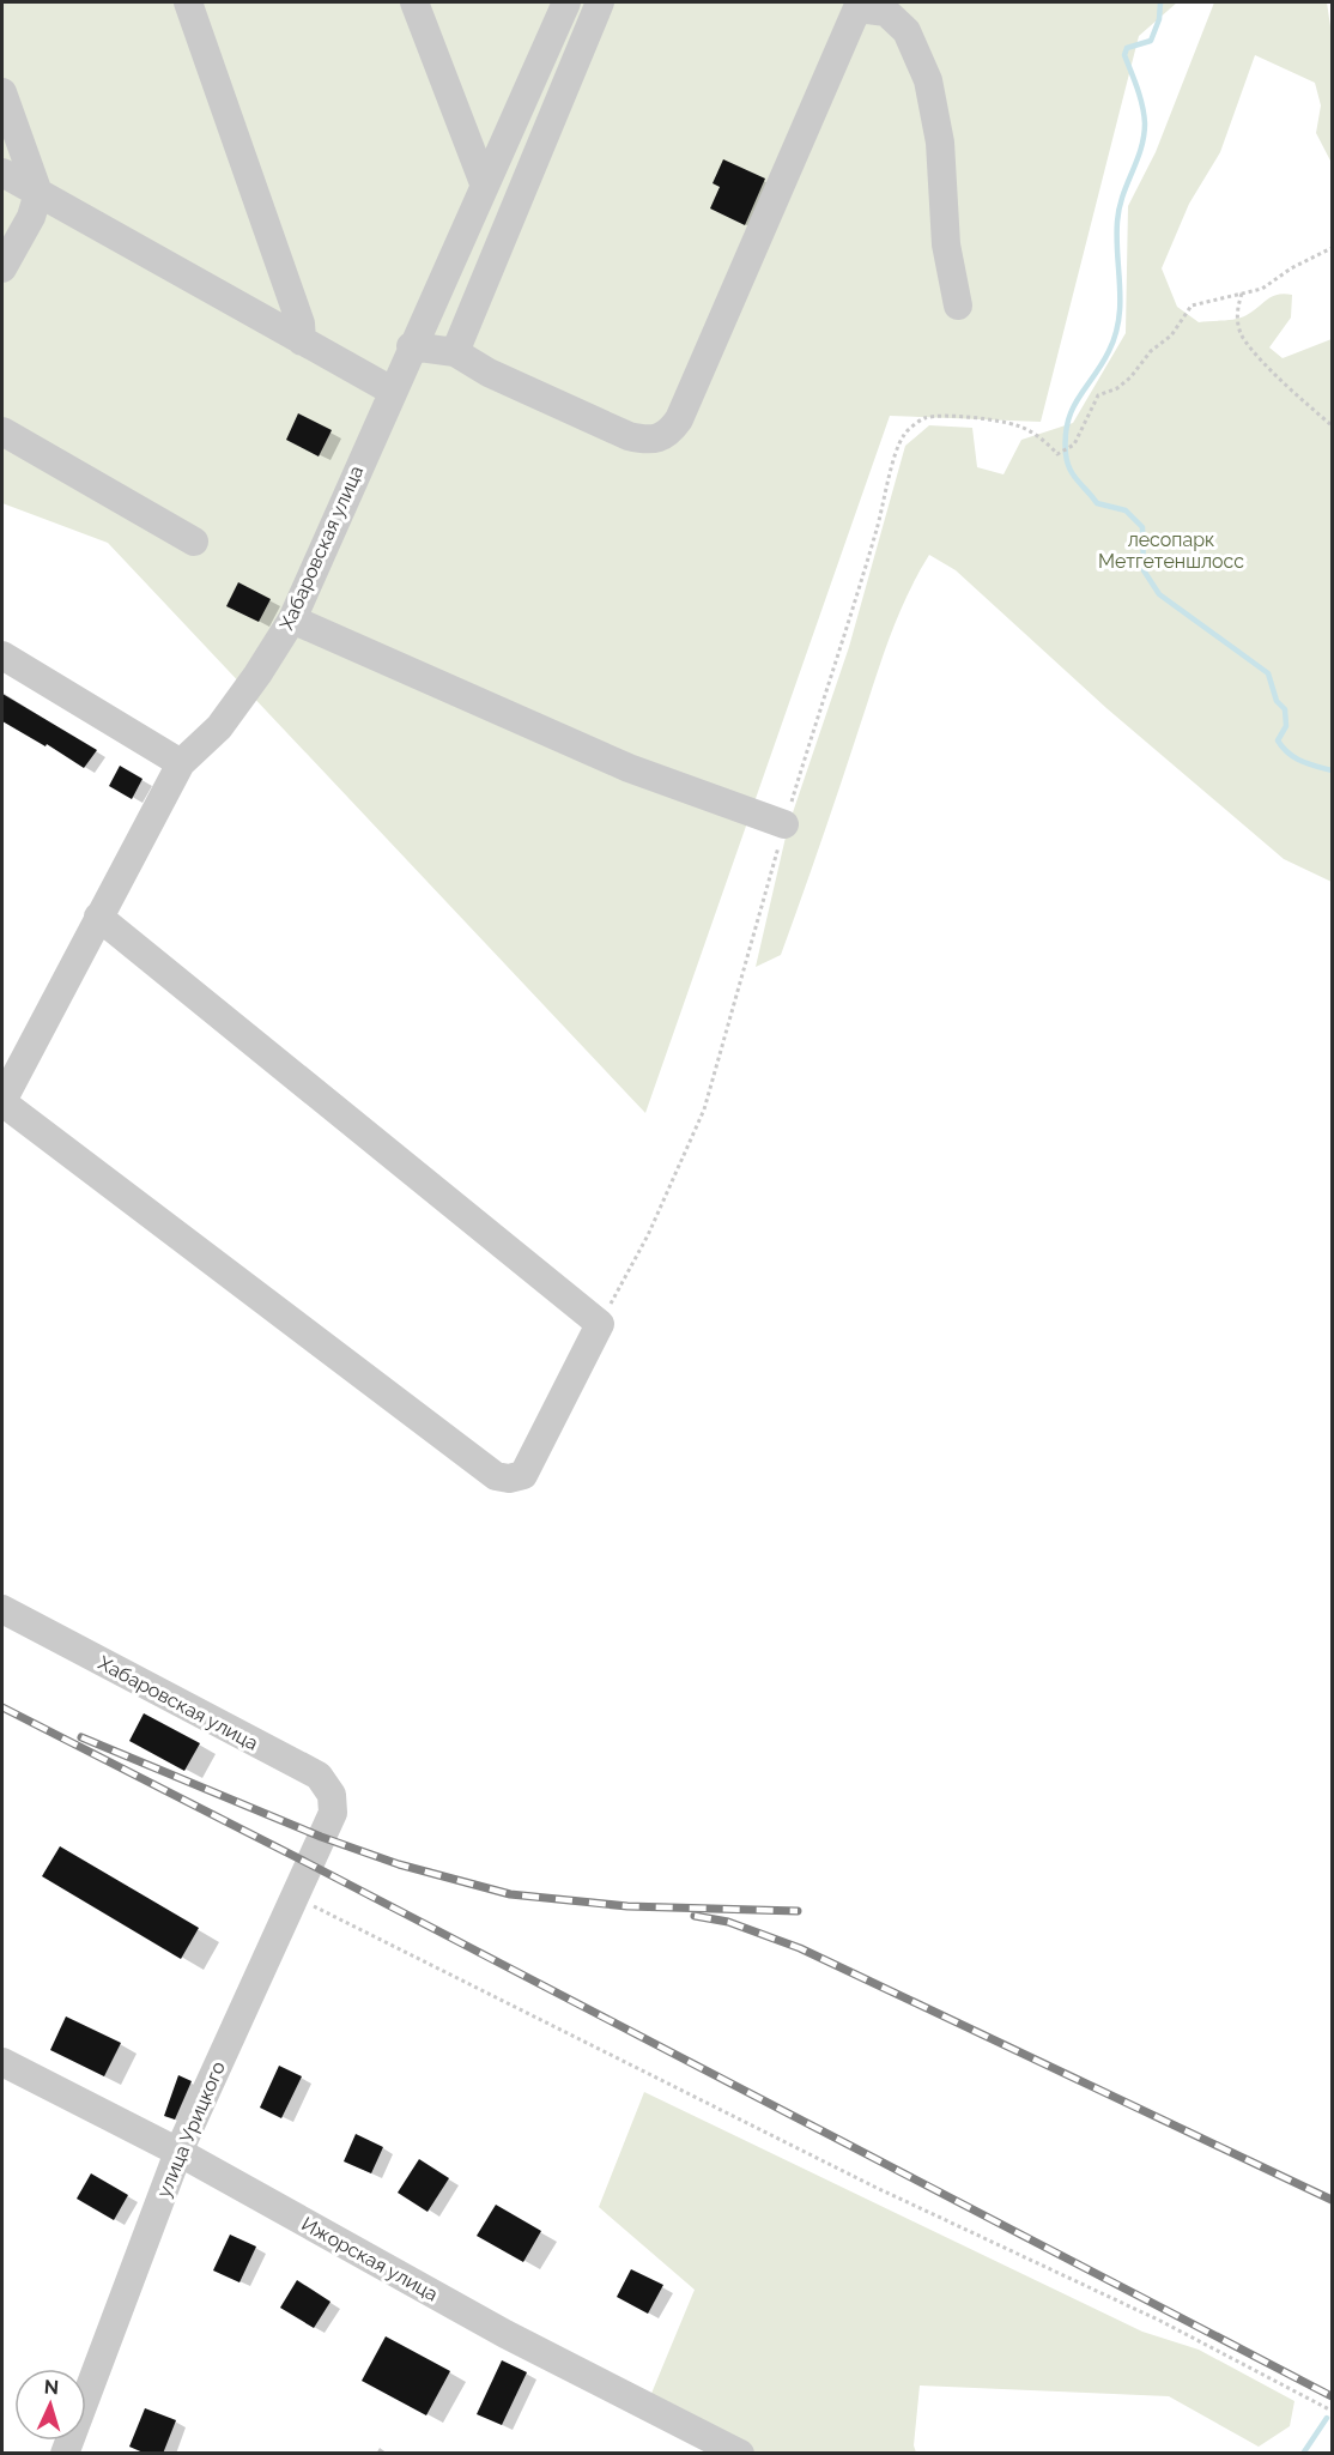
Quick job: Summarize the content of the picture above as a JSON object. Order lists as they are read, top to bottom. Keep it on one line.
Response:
{"streets":{"street":["Хабаровская улица","улица Урицкого","Ижорская улица"]},"crossings":[["Хабаровская улица","улица Урицкого"],["улица Урицкого","Ижорская улица"]],"parks":["лесопарк Метгетеншлосс"],"north":"top"}
